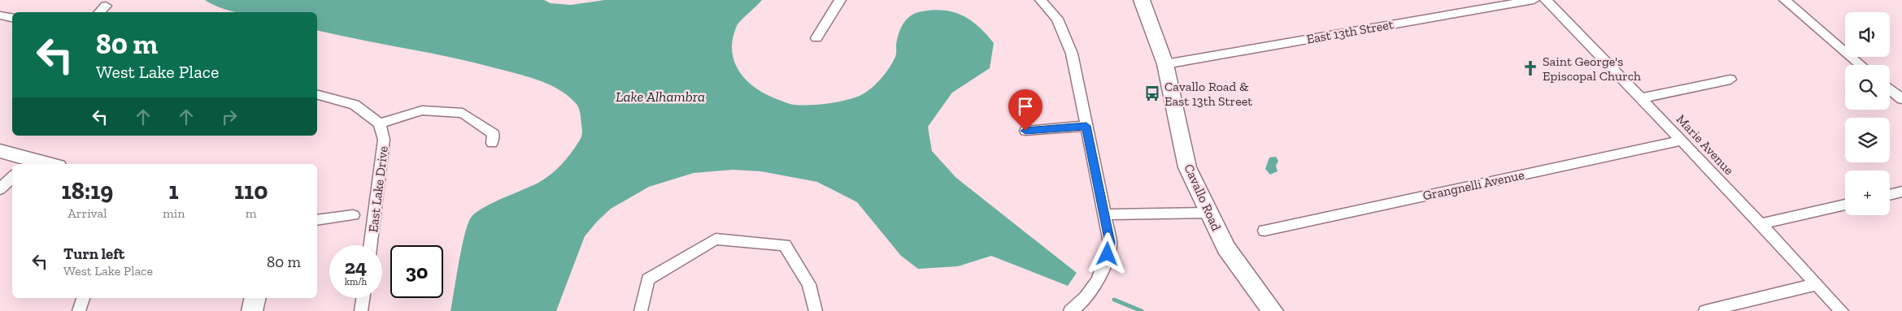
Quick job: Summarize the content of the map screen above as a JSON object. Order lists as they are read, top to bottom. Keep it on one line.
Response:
{"streets":{"street":["East 13th Street","Marie Avenue","Grangnelli Avenue","East Lake Drive","Cavallo Road"]},"crossings":[["East 13th Street","Cavallo Road"],["Marie Avenue","Grangnelli Avenue"]],"water":["Lake Alhambra"],"places":{"church":["Saint George's Episcopal Church"],"bus stop":["Cavallo Road & East 13th Street"]},"page":{"map_buttons":"+","turn":["80 m","West Lake Place"],"eta":["18:19","Arrival","1","min","110","m"],"list":[{"name":"Turn left","note":"West Lake Place","value":"80 m"}],"speed":"24 km/h","limit":"30"}}
